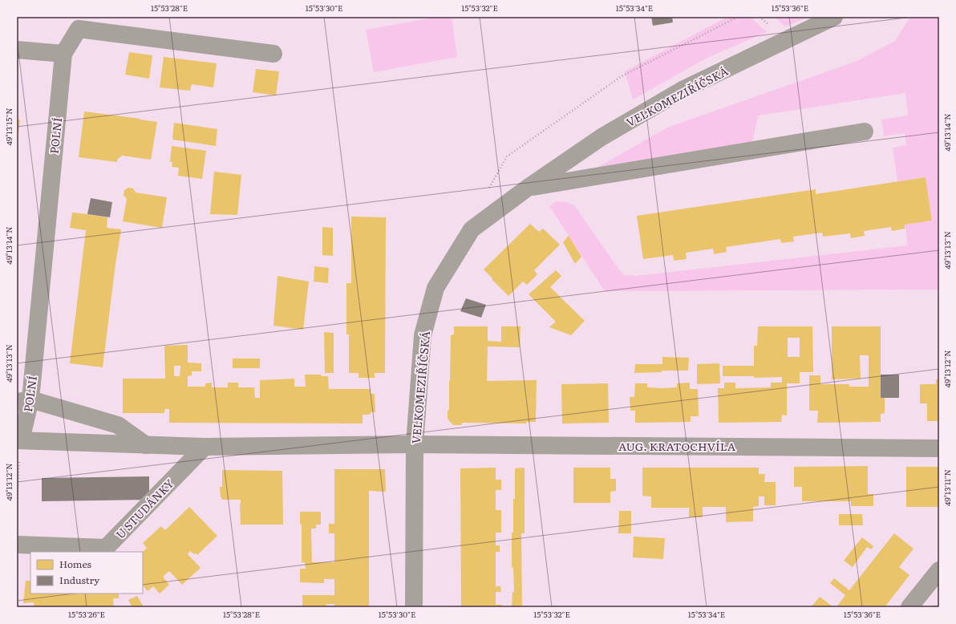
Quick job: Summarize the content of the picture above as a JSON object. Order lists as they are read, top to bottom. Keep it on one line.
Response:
{"streets":{"street":["VELKOMEZIŘÍČSKÁ","POLNÍ","AUG. KRATOCHVÍLA","U STUDÁNKY"]},"crossings":[["VELKOMEZIŘÍČSKÁ","AUG. KRATOCHVÍLA"]],"legend":["Homes","Industry"],"coordinates":["15°53'28\"E","15°53'30\"E","15°53'32\"E","15°53'34\"E","15°53'36\"E","49°13'15\"N","49°13'14\"N","49°13'13\"N","49°13'12\"N","49°13'11\"N","15°53'26\"E"]}
